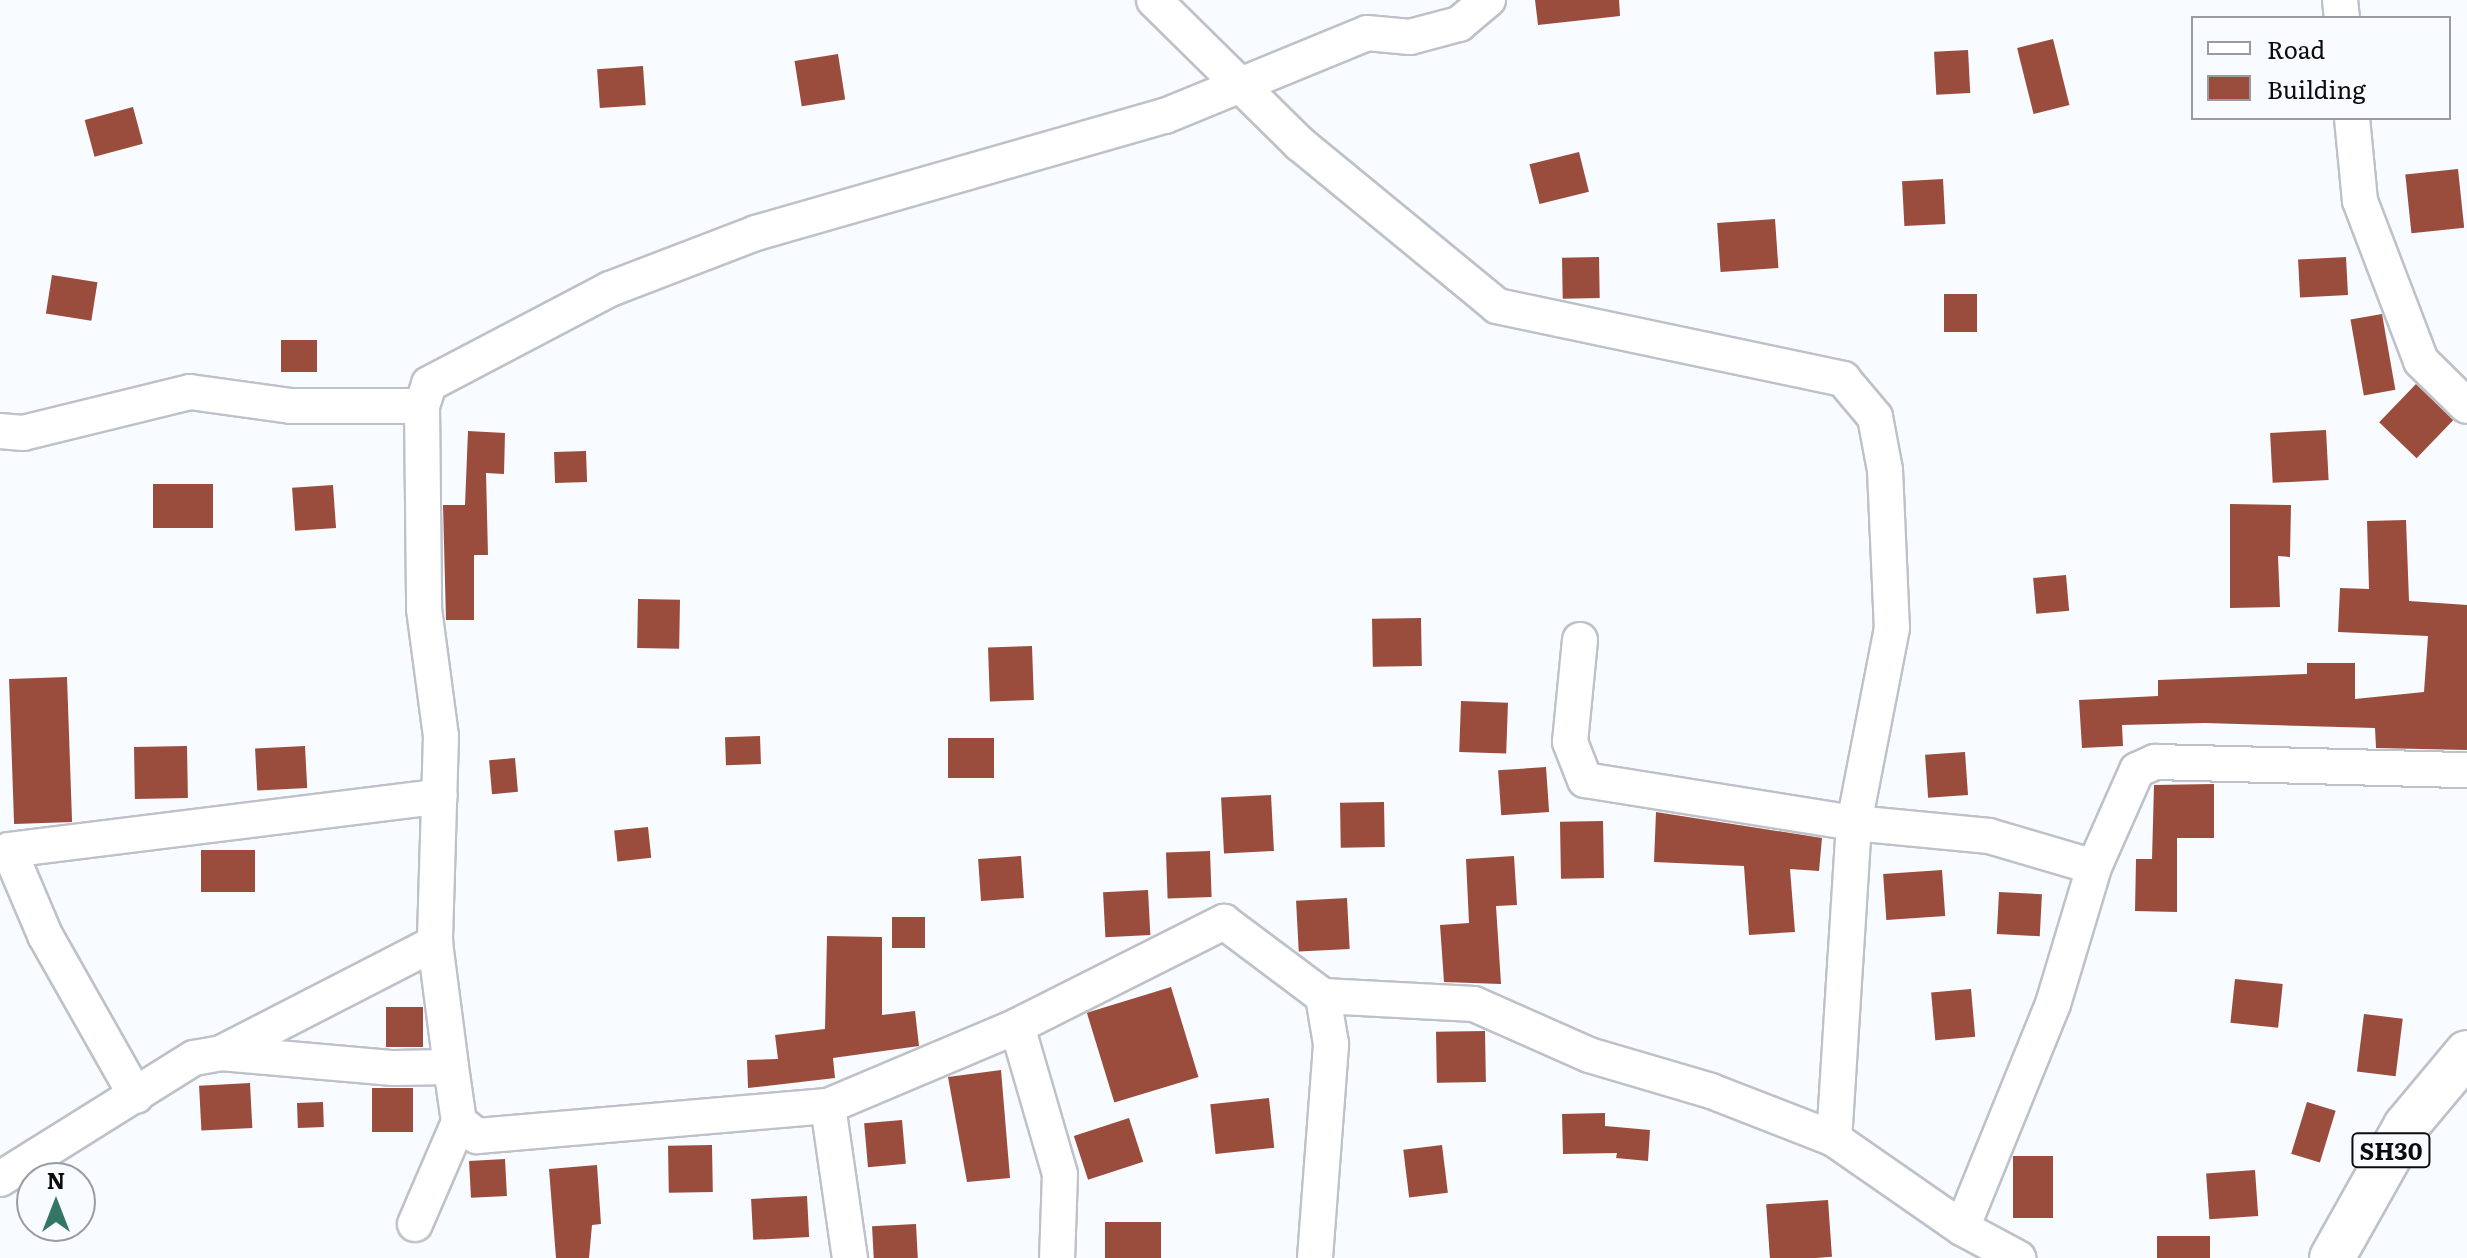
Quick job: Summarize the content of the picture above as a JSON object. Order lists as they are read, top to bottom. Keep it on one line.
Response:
{"streets":{"main road":["SH30"]},"legend":["Road","Building"],"north":"top"}
